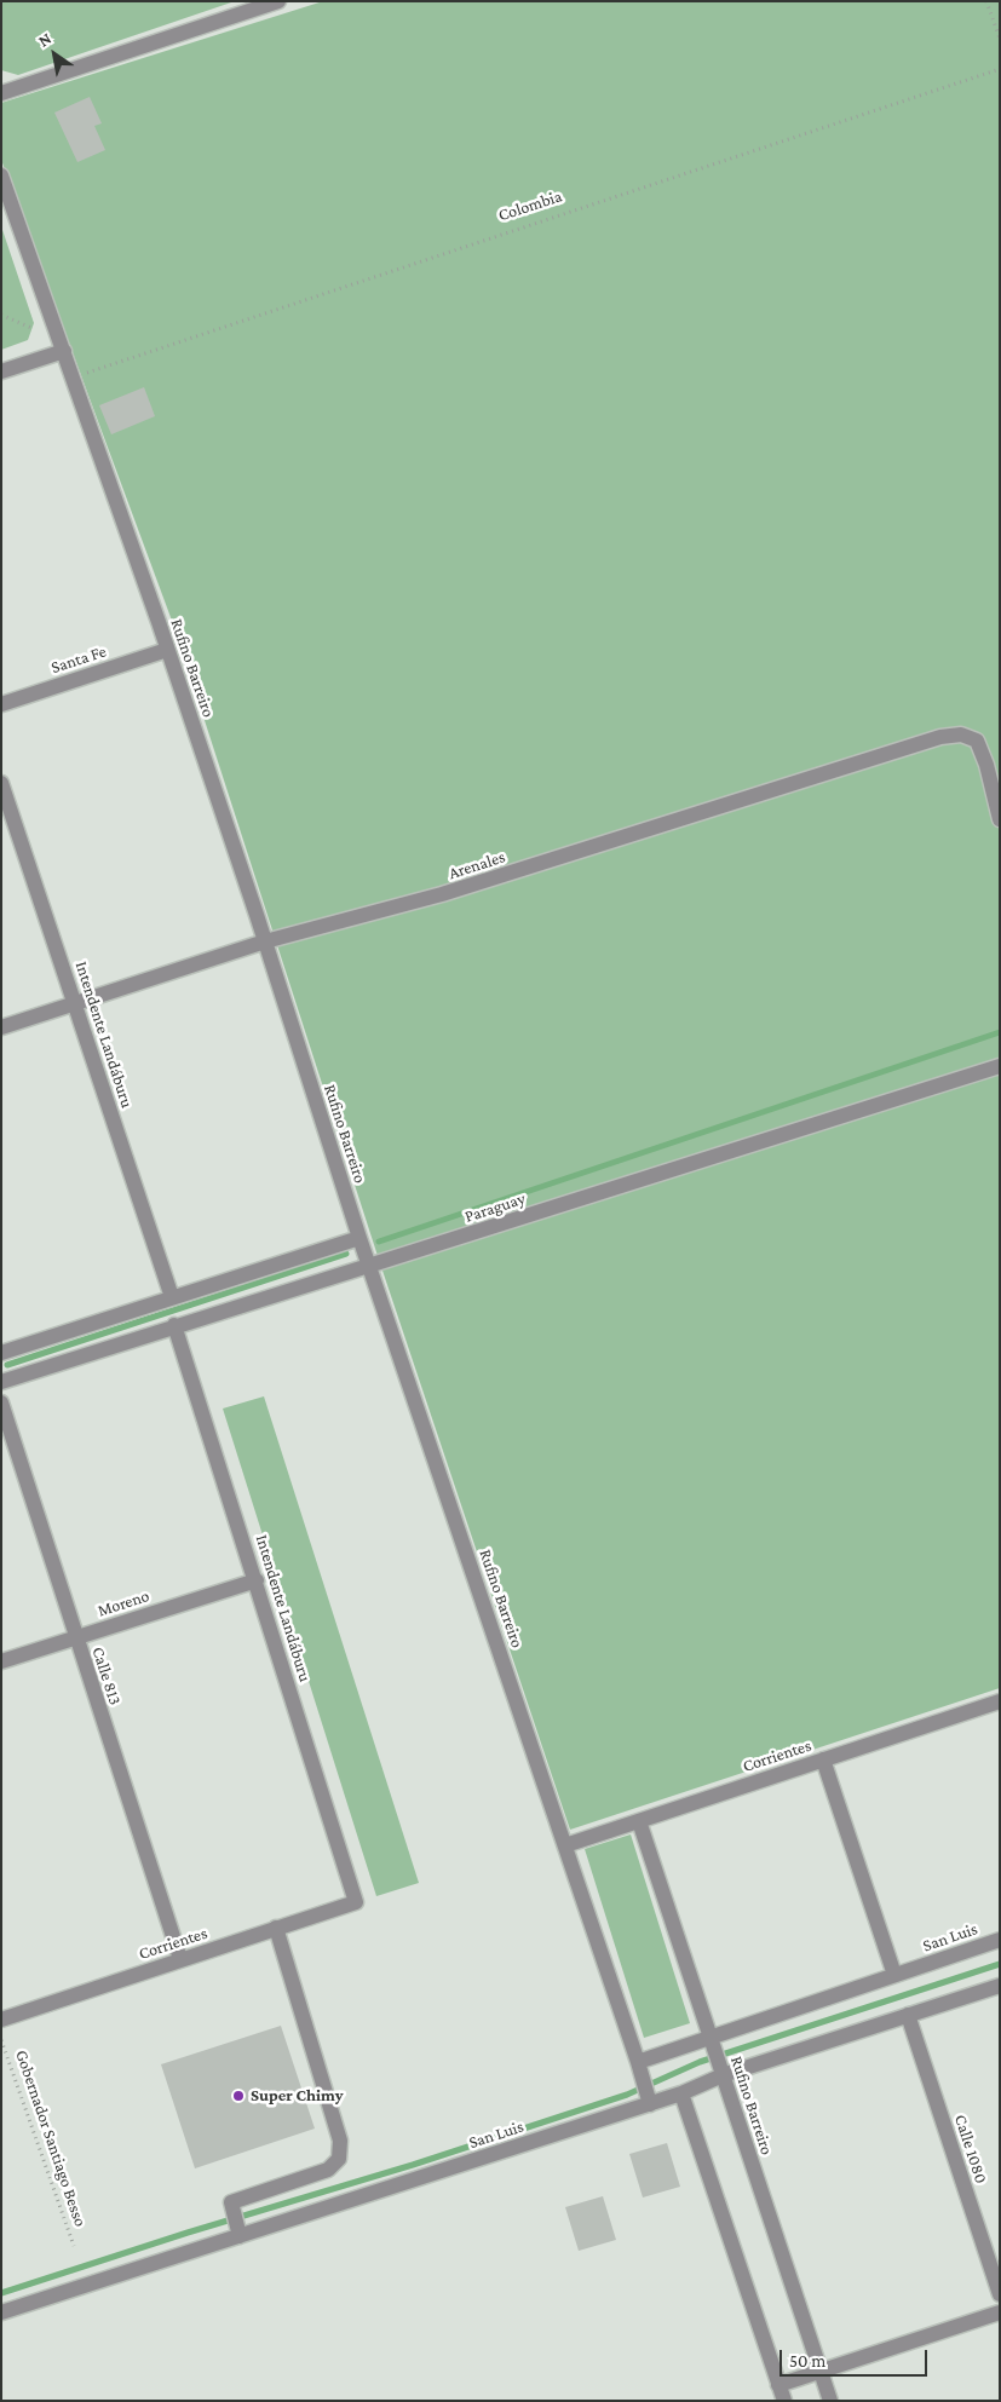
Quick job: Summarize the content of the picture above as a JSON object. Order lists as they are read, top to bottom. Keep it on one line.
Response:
{"streets":{"street":["Santa Fe","Rufino Barreiro","Arenales","Intendente Landáburu","Paraguay","Moreno","Calle 813","Corrientes","San Luis","Calle 1080"],"path":["Colombia","Gobernador Santiago Besso"]},"crossings":[["Colombia","Rufino Barreiro"],["Santa Fe","Rufino Barreiro"],["Rufino Barreiro","Arenales"],["Rufino Barreiro","Paraguay"],["Rufino Barreiro","Corrientes"],["Rufino Barreiro","San Luis"],["Arenales","Intendente Landáburu"],["Intendente Landáburu","Paraguay"],["Intendente Landáburu","Moreno"],["Intendente Landáburu","Corrientes"],["Moreno","Calle 813"],["Calle 813","Corrientes"],["San Luis","Calle 1080"]],"places":["Super Chimy"],"scale_bar":"50 m","north":"top left"}
